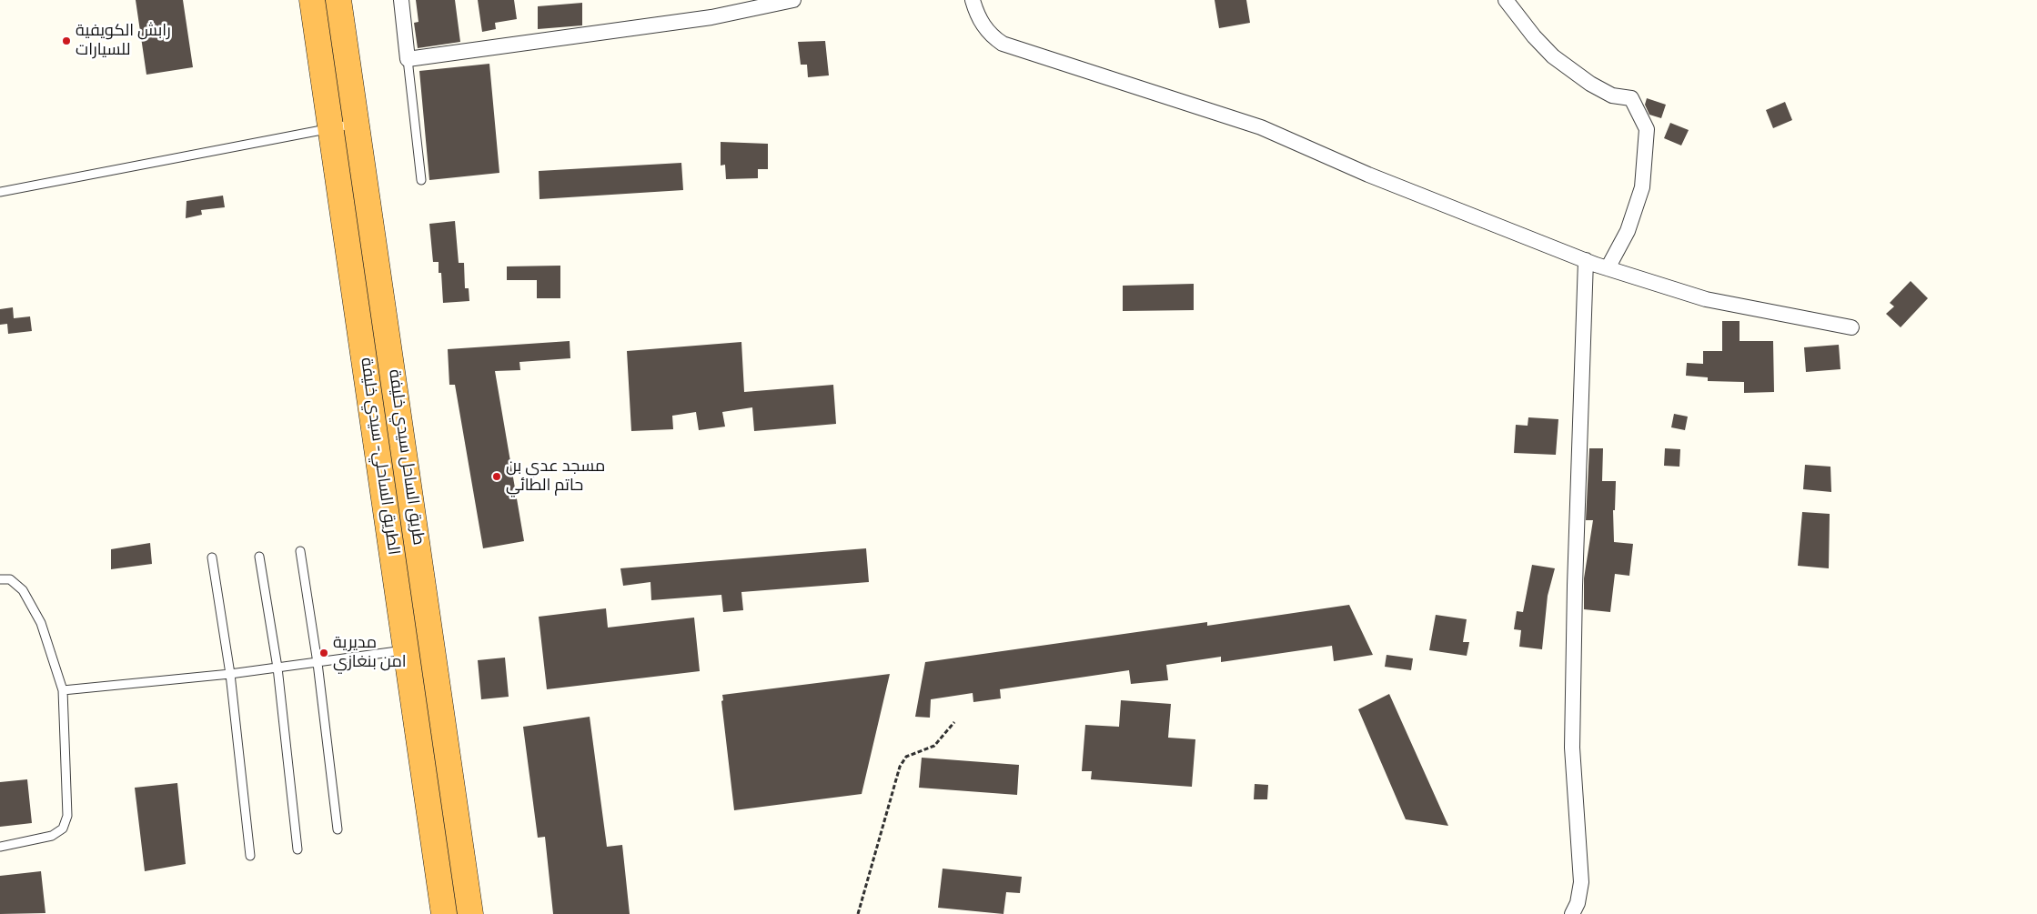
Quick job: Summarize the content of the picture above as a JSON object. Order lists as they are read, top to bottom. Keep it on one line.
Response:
{"streets":{"highway":["الطريق الساحلي- سيدي خليفة","طريق الساحل سيدي خليفة"]},"places":["رابش الكويفية للسيارات","مسجد عدي بن حاتم الطائي","مديرية امن بنغازي"]}
